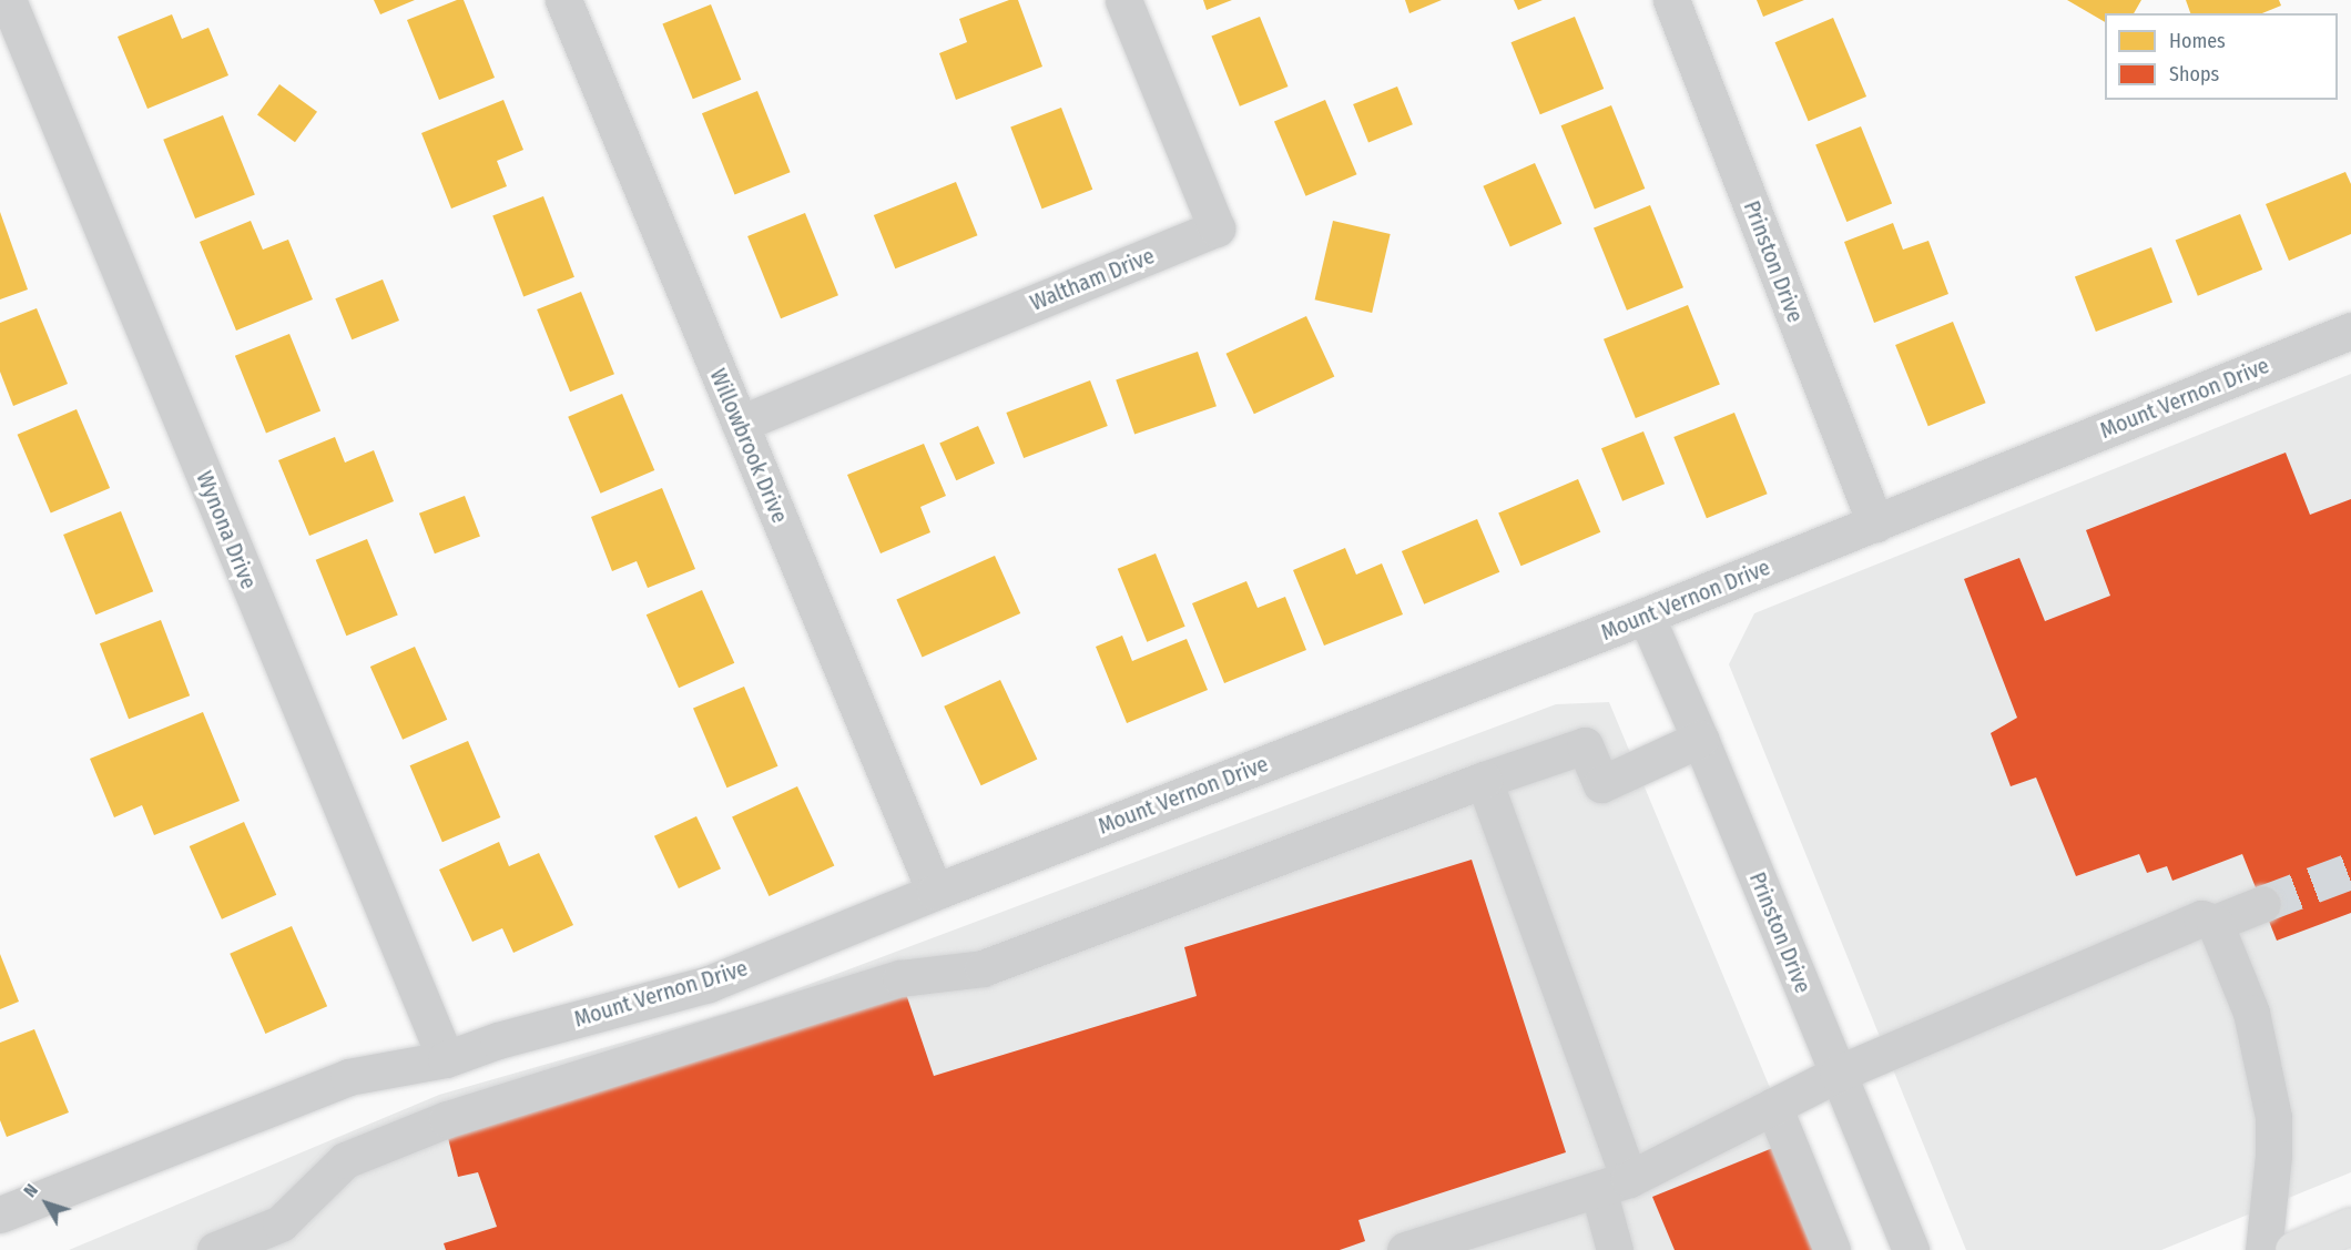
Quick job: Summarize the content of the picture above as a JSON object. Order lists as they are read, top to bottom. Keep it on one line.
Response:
{"streets":{"street":["Prinston Drive","Waltham Drive","Mount Vernon Drive","Willowbrook Drive","Wynona Drive"]},"crossings":[["Prinston Drive","Mount Vernon Drive"],["Waltham Drive","Willowbrook Drive"],["Mount Vernon Drive","Willowbrook Drive"],["Mount Vernon Drive","Wynona Drive"]],"legend":["Homes","Shops"],"north":"top left"}
